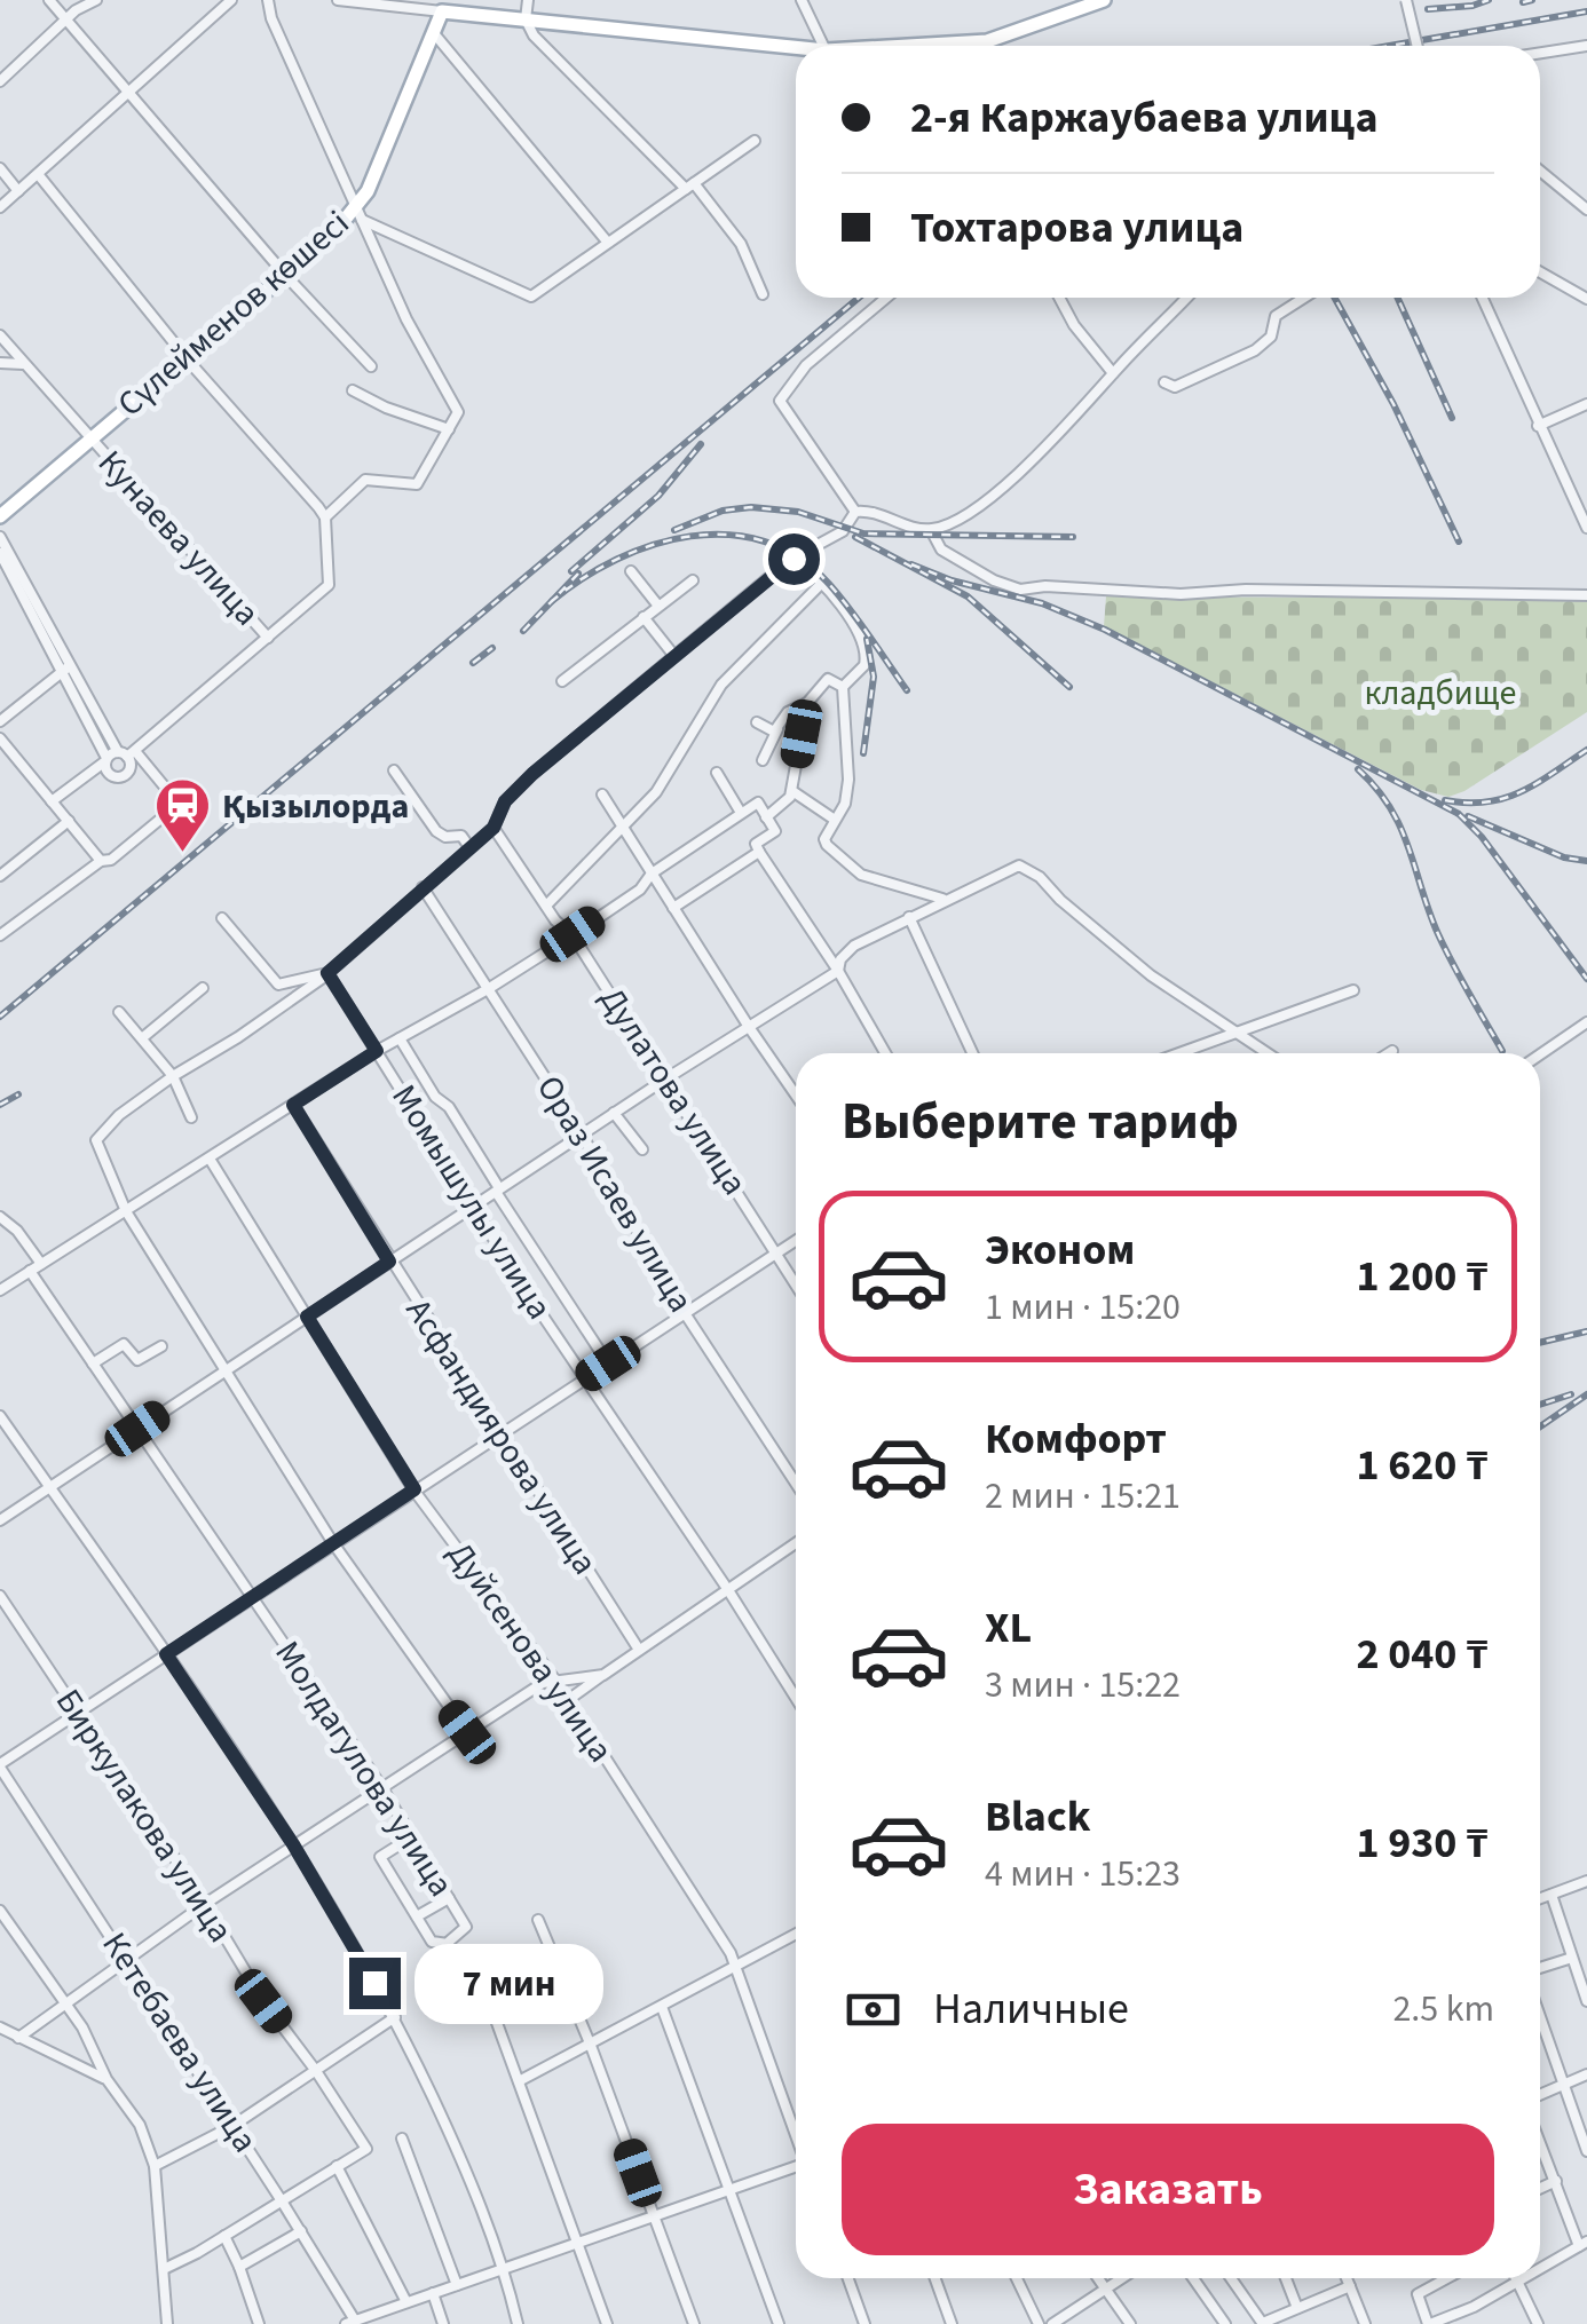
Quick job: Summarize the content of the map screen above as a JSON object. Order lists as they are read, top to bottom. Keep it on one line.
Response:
{"streets":{"main road":["Сүлейменов көшесі"],"street":["Кунаева улица","Дулатова улица","Ораз Исаев улица","Момышулы улица","Асфандиярова улица","Дуйсенова улица","Молдагулова улица","Биркулакова улица","Кетебаева улица"]},"crossings":[["Сүлейменов көшесі","Кунаева улица"]],"parks":["кладбище"],"places":{"station":["Қызылорда"]},"page":{"banner":["2-я Каржаубаева улица","Тохтарова улица"],"heading":"Выберите тариф","list":[{"name":"Эконом","note":"1 мин · 15:20","value":"1 200 ₸"},{"name":"Комфорт","note":"2 мин · 15:21","value":"1 620 ₸"},{"name":"XL","note":"3 мин · 15:22","value":"2 040 ₸"},{"name":"Black","note":"4 мин · 15:23","value":"1 930 ₸"}],"bubble":"7 мин","pay":["Наличные","2.5 km"],"buttons":"Заказать"}}
